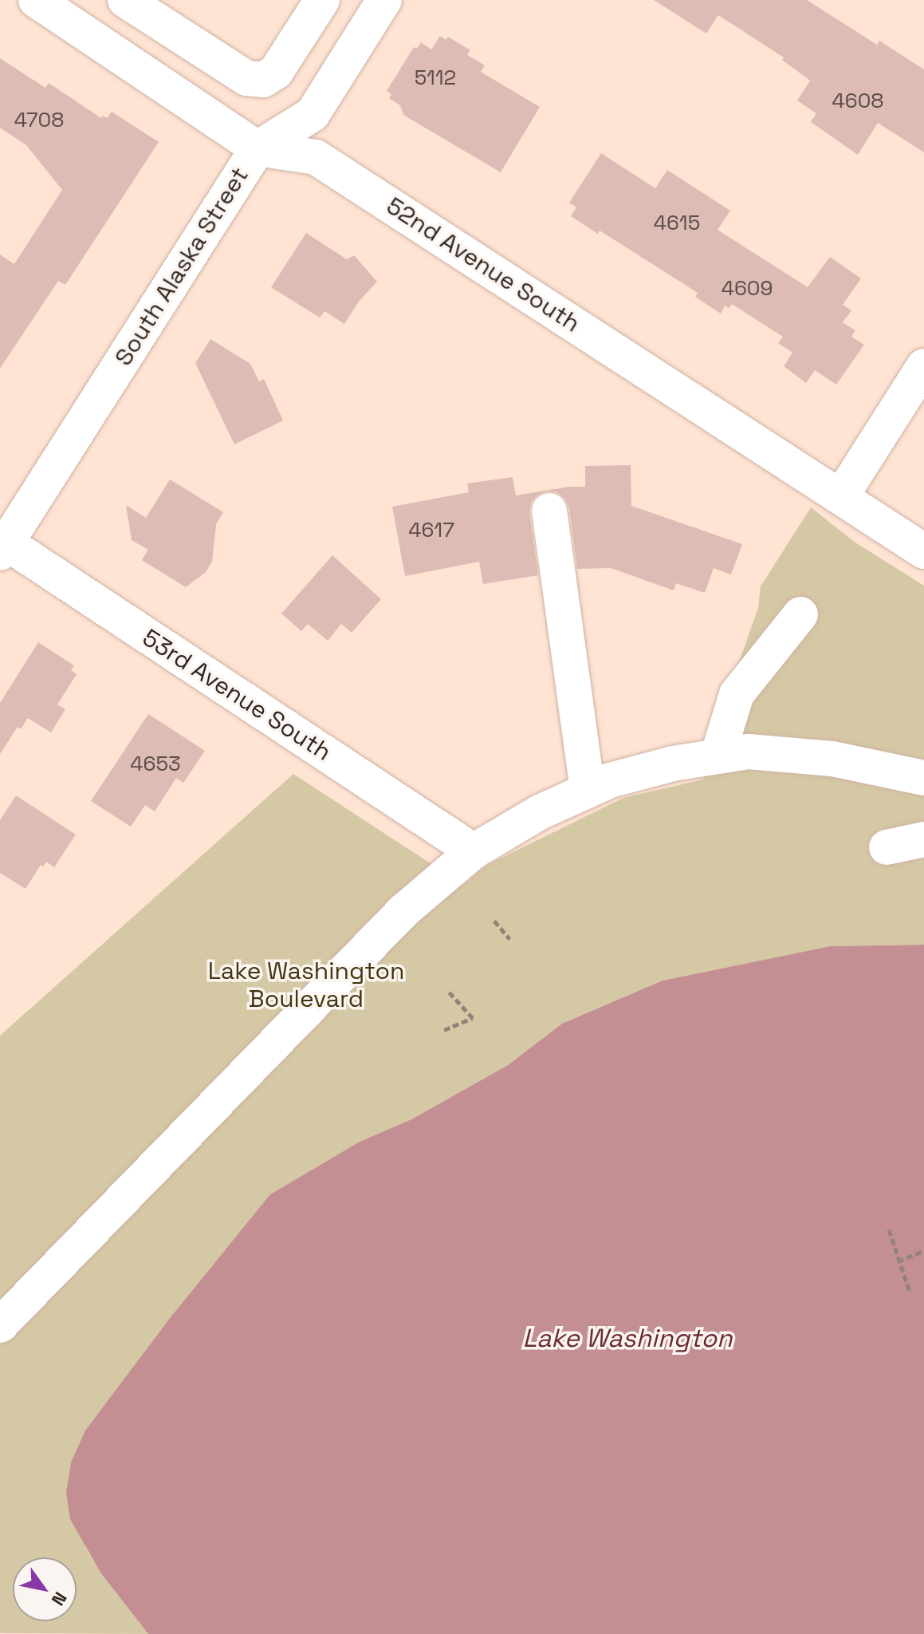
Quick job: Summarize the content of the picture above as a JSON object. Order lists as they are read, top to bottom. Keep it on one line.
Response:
{"streets":{"street":["52nd Avenue South","South Alaska Street","53rd Avenue South"]},"crossings":[["52nd Avenue South","South Alaska Street"],["South Alaska Street","53rd Avenue South"]],"water":["Lake Washington"],"parks":["Lake Washington Boulevard"],"house_numbers":["5112","4608","4708","4615","4609","4617","4653"],"north":"bottom right"}
